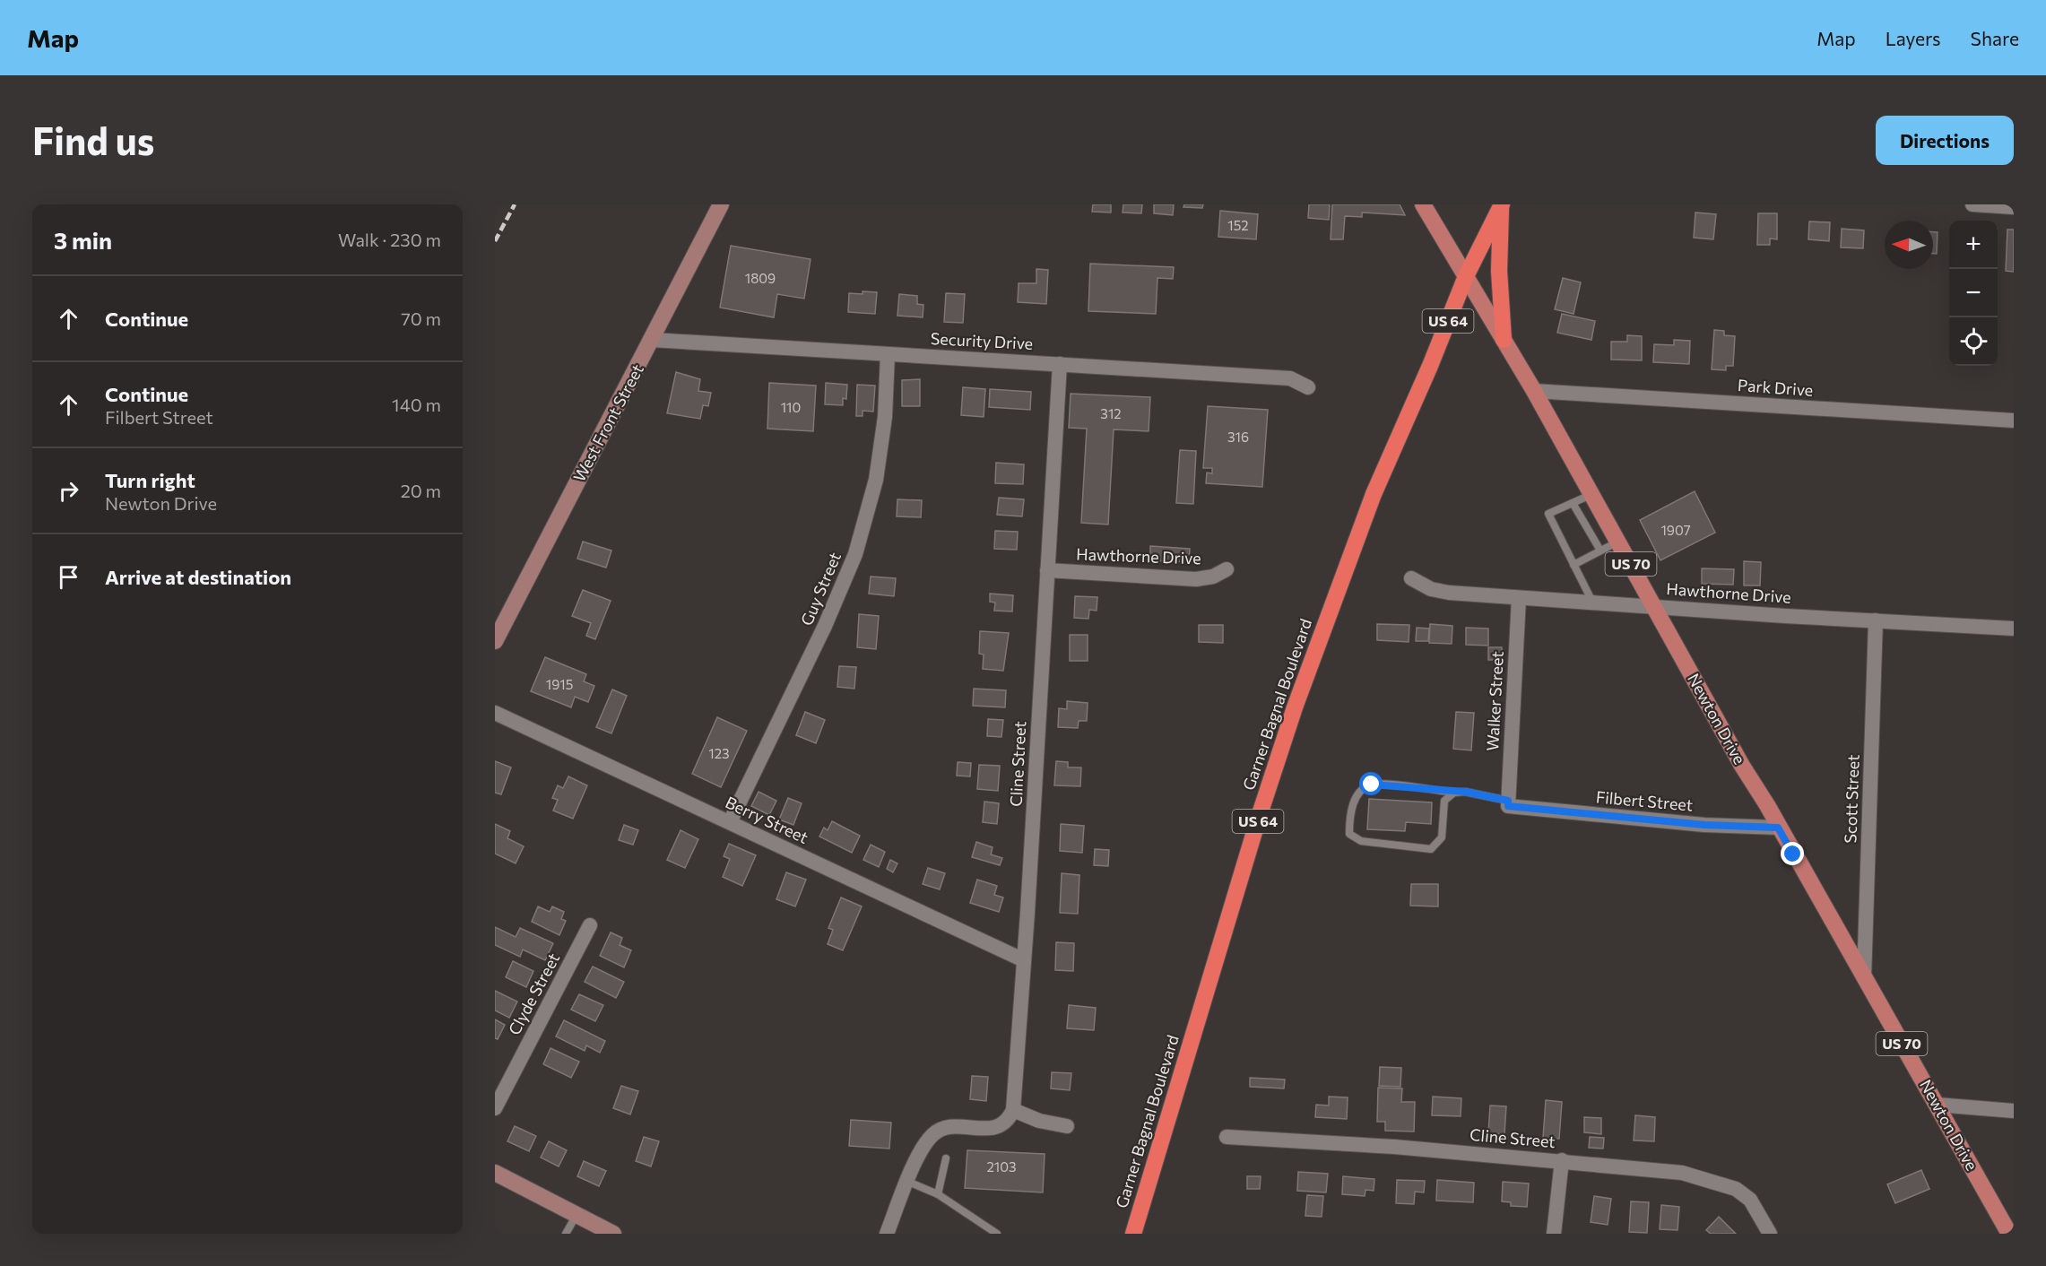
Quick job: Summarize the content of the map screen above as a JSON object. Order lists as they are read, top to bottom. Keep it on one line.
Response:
{"streets":{"highway":["US 64","Garner Bagnal Boulevard"],"main road":["West Front Street","US 70","Newton Drive"],"street":["Security Drive","Park Drive","Hawthorne Drive","Guy Street","Walker Street","Cline Street","Scott Street","Filbert Street","Berry Street","Clyde Street"]},"crossings":[["Security Drive","West Front Street"],["Security Drive","Guy Street"],["Security Drive","Cline Street"],["Park Drive","Newton Drive"],["Hawthorne Drive","Walker Street"],["Hawthorne Drive","Newton Drive"],["Hawthorne Drive","Cline Street"],["Hawthorne Drive","Scott Street"],["Guy Street","Berry Street"],["Walker Street","Filbert Street"],["Garner Bagnal Boulevard","Newton Drive"],["Newton Drive","Scott Street"],["Newton Drive","Filbert Street"],["Cline Street","Berry Street"]],"house_numbers":["152","1809","110","312","316","1907","1915","123","2103"],"north":"left","page":{"header":"Map","nav":["Map","Layers","Share"],"buttons":"Directions","title":"Find us","heading":["3 min","Walk · 230 m"],"map_buttons":["+","−"],"list":[["Continue","70 m"],["Continue","Filbert Street","140 m"],["Turn right","Newton Drive","20 m"],"Arrive at destination"]}}
